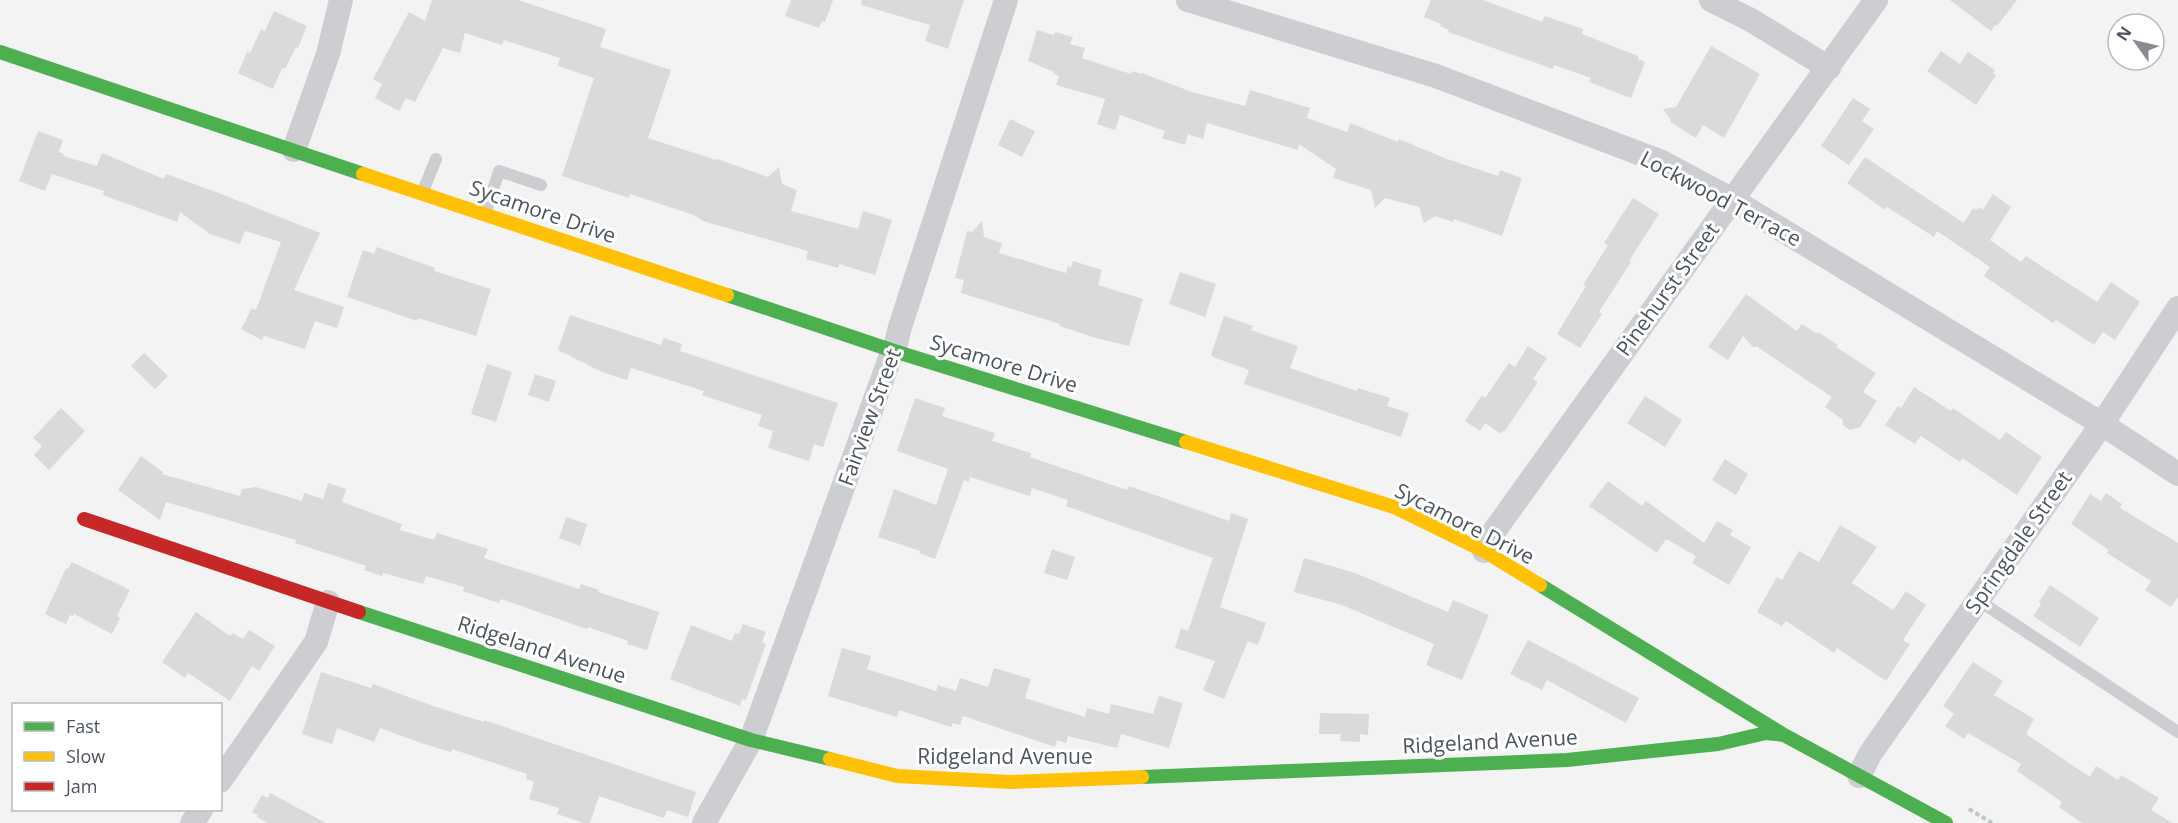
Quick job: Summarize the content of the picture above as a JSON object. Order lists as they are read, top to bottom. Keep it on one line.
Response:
{"streets":{"street":["Lockwood Terrace","Sycamore Drive","Pinehurst Street","Fairview Street","Springdale Street","Ridgeland Avenue"]},"crossings":[["Lockwood Terrace","Pinehurst Street"],["Lockwood Terrace","Springdale Street"],["Sycamore Drive","Pinehurst Street"],["Sycamore Drive","Fairview Street"],["Sycamore Drive","Springdale Street"],["Sycamore Drive","Ridgeland Avenue"],["Fairview Street","Ridgeland Avenue"]],"legend":["Fast","Slow","Jam"],"north":"top left"}
